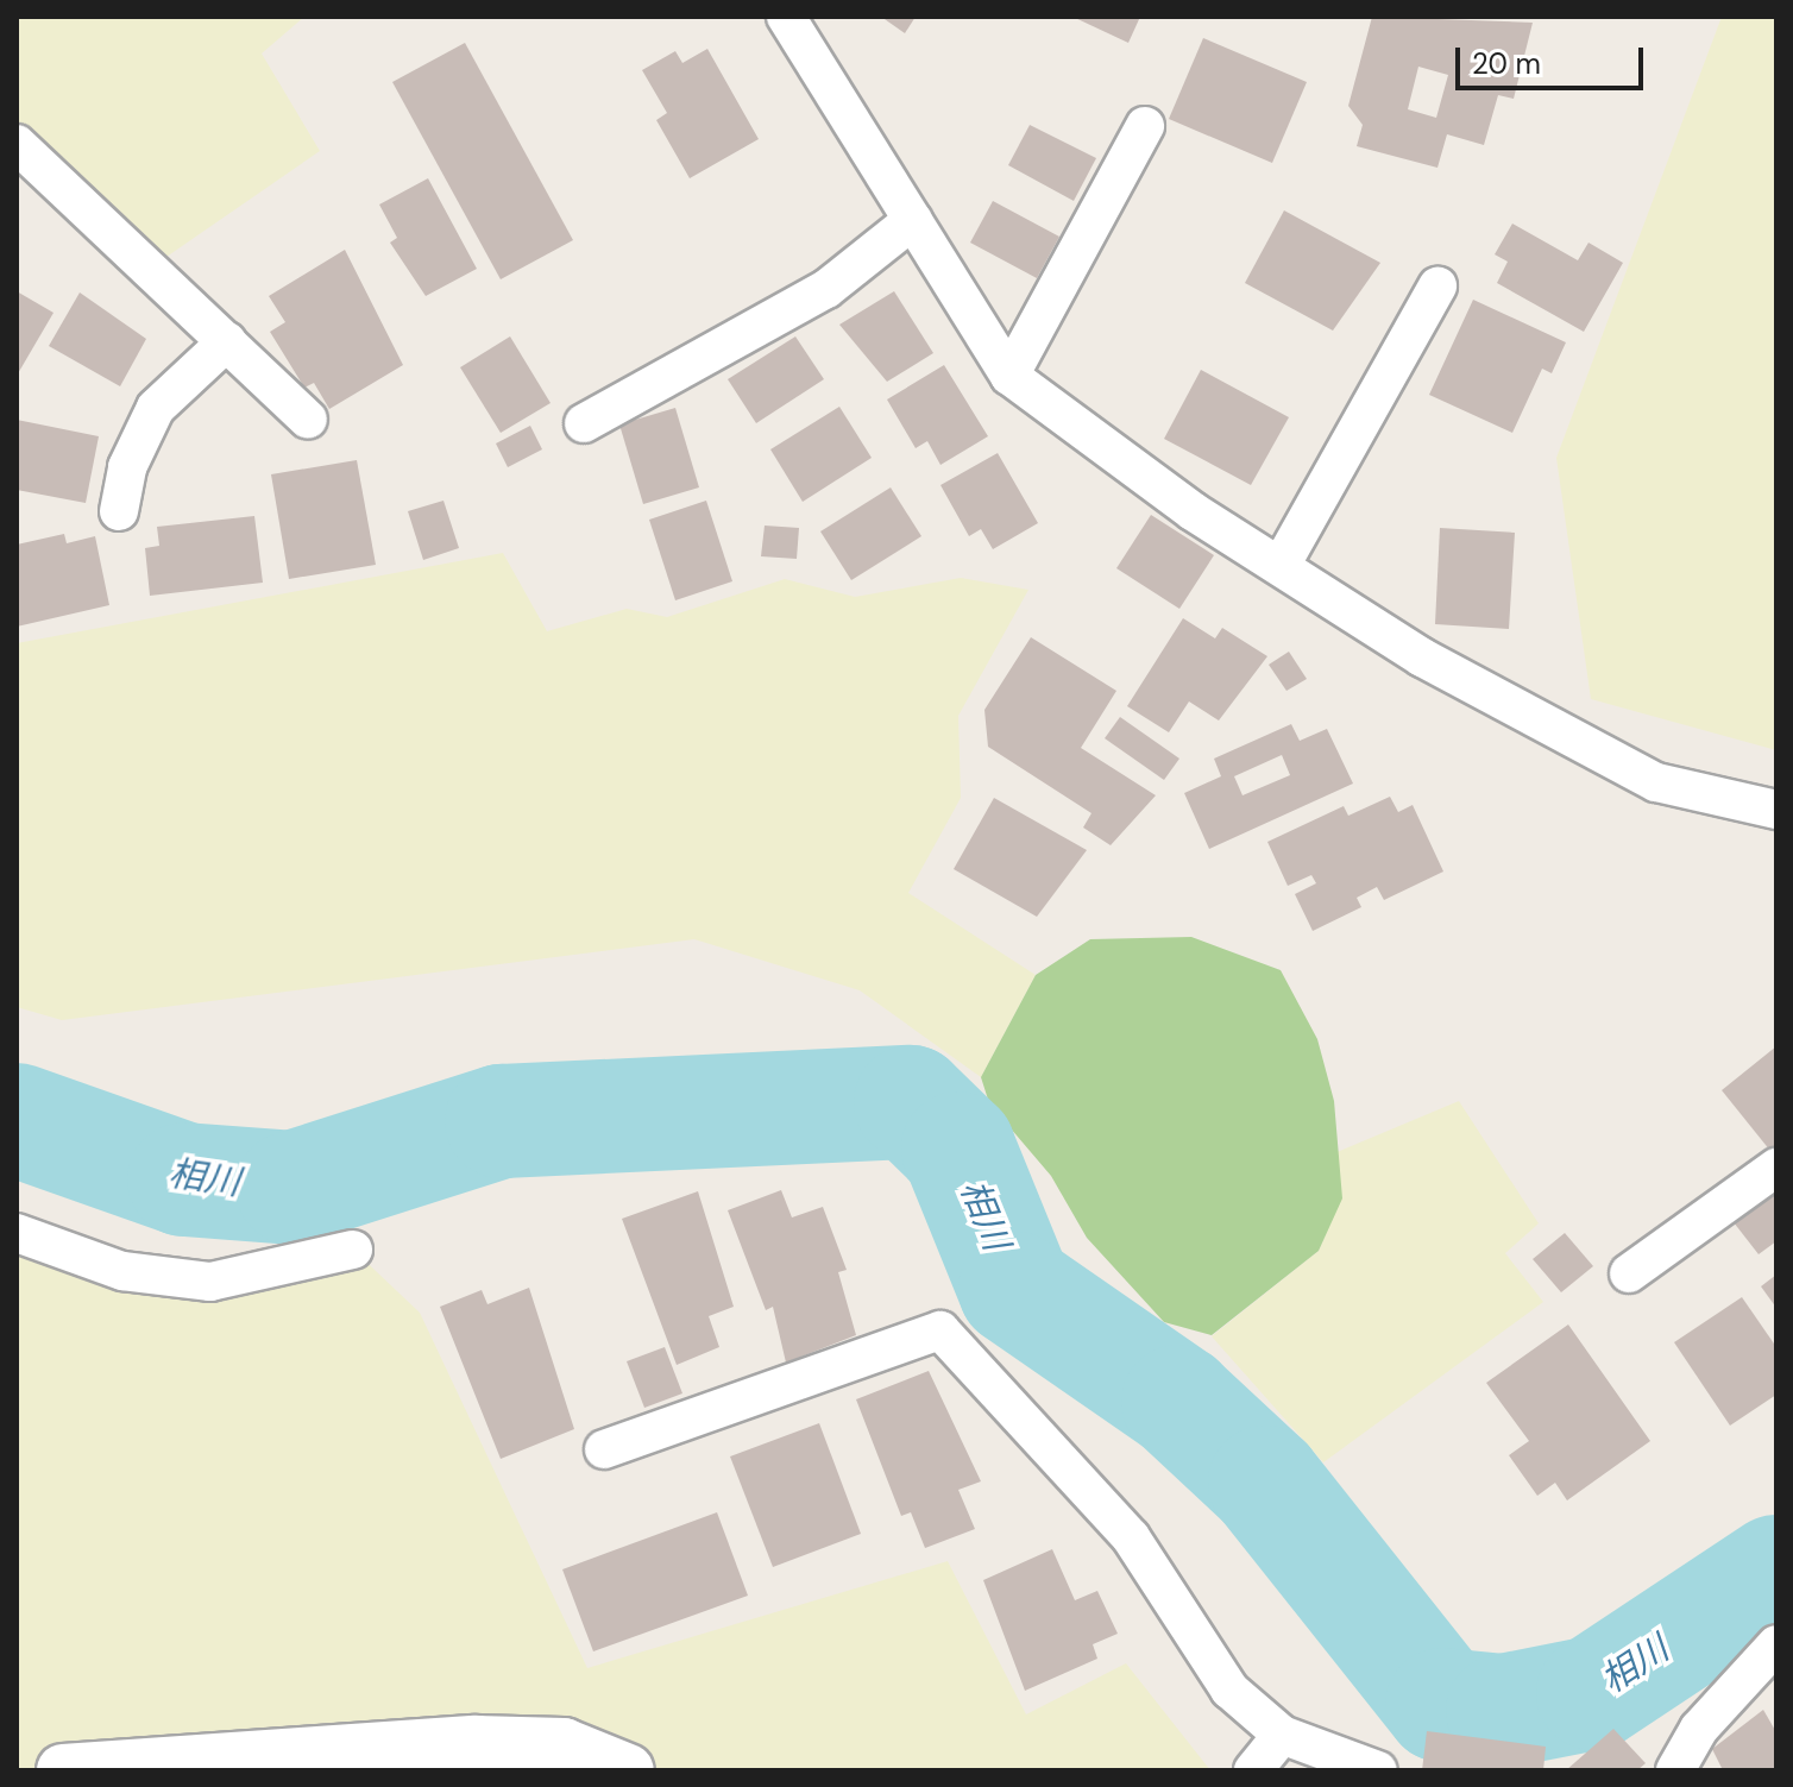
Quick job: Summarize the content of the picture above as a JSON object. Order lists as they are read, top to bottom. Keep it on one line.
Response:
{"water":["相川"],"scale_bar":"20 m"}
